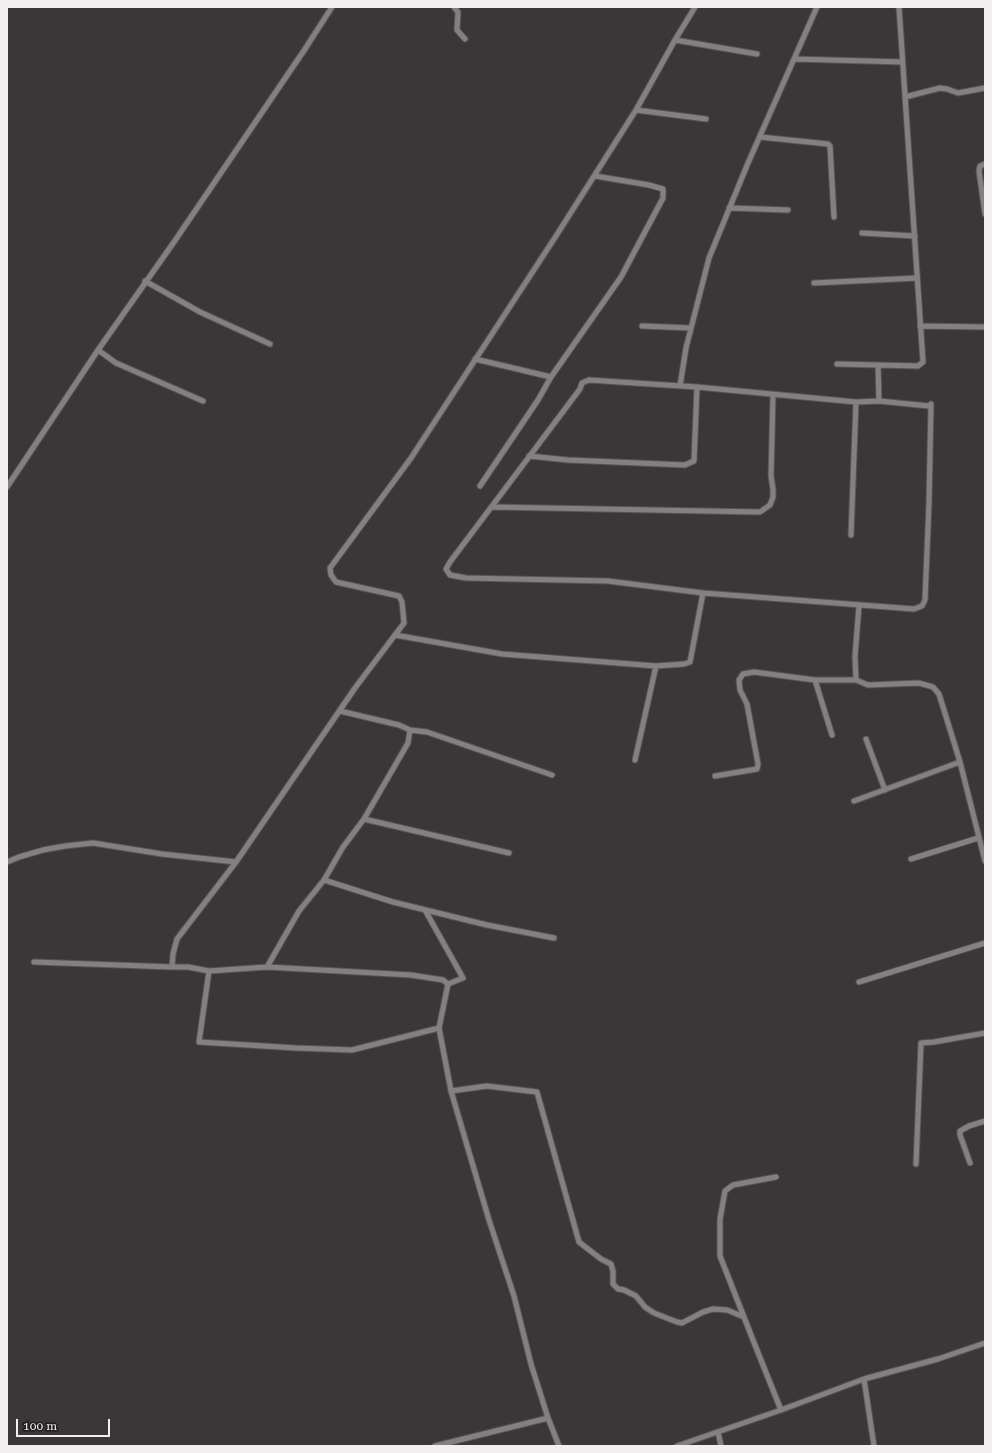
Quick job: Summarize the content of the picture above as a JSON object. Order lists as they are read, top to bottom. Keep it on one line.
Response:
{"scale_bar":"100 m"}
